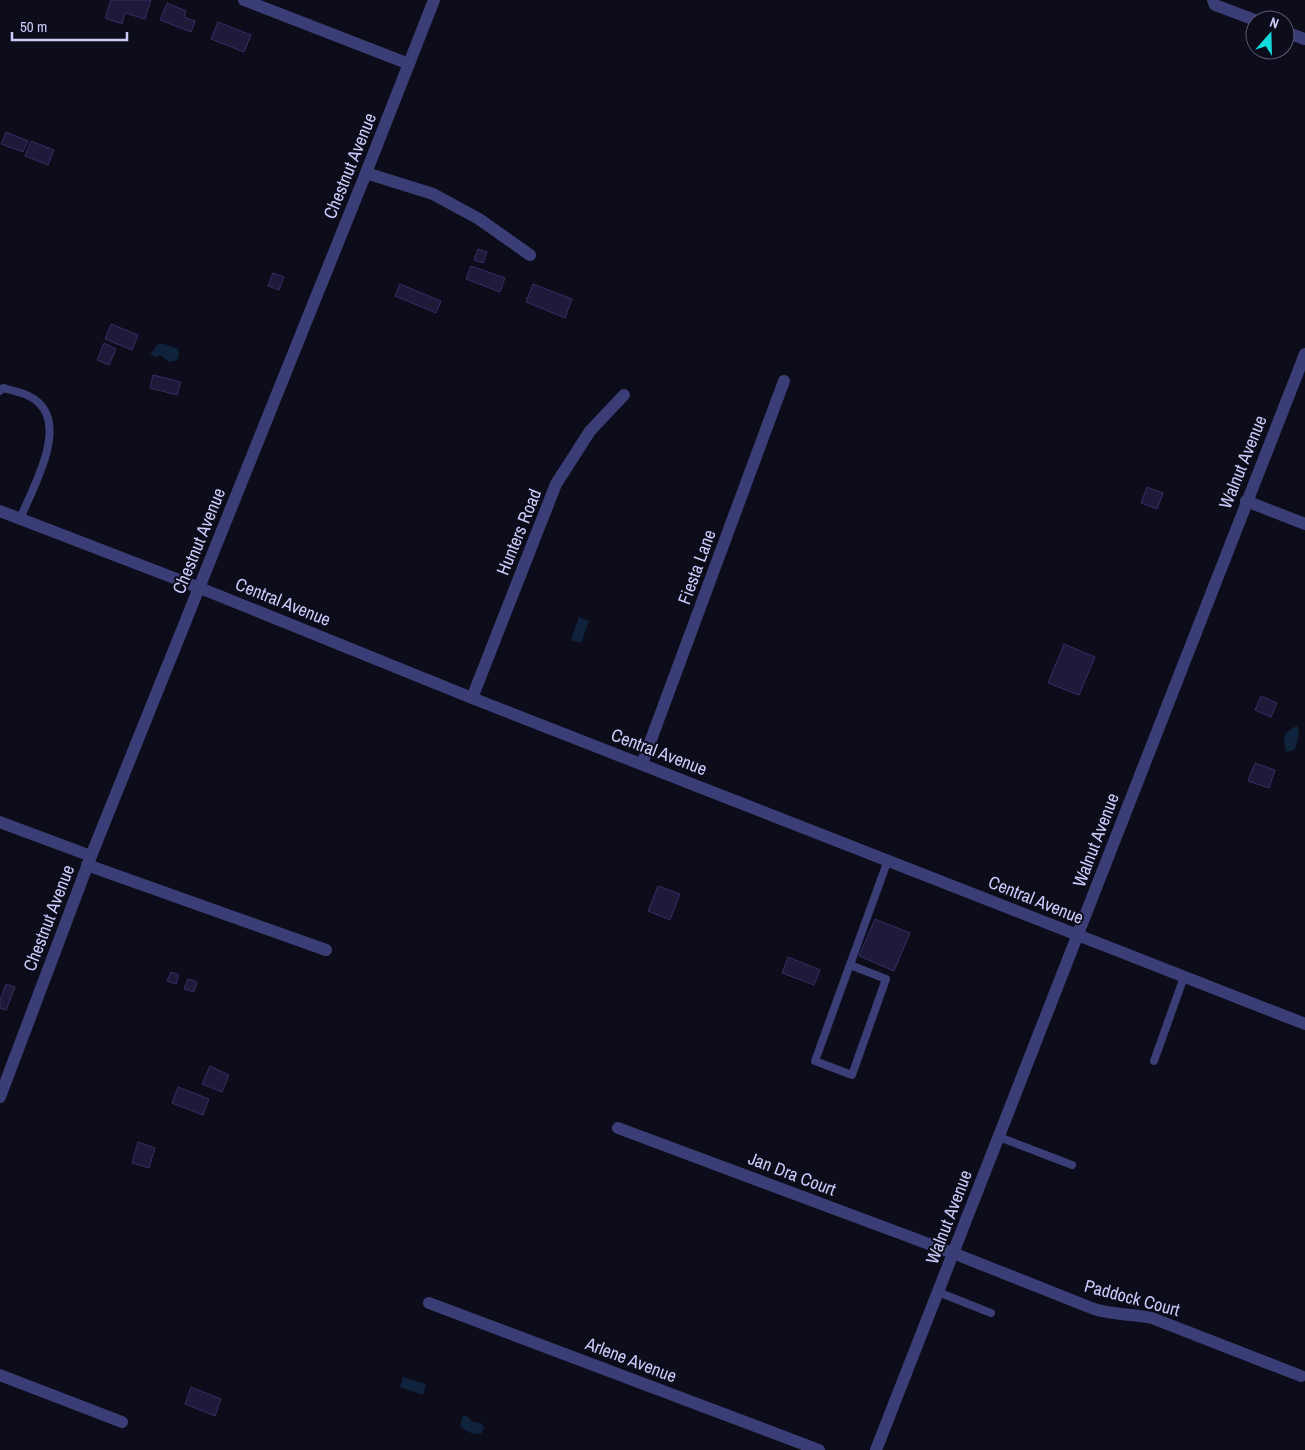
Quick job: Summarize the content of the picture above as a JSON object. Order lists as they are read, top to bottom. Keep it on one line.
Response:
{"streets":{"street":["Chestnut Avenue","Walnut Avenue","Hunters Road","Fiesta Lane","Central Avenue","Jan Dra Court","Paddock Court","Arlene Avenue"]},"crossings":[["Chestnut Avenue","Central Avenue"],["Walnut Avenue","Central Avenue"],["Walnut Avenue","Jan Dra Court"],["Walnut Avenue","Paddock Court"],["Hunters Road","Central Avenue"],["Fiesta Lane","Central Avenue"],["Jan Dra Court","Paddock Court"]],"scale_bar":"50 m","north":"top"}
